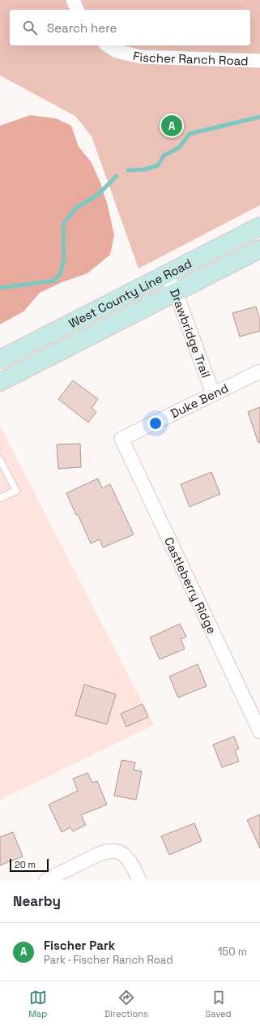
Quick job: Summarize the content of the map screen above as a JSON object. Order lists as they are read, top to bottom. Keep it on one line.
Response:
{"streets":{"main road":["West County Line Road"],"street":["Fischer Ranch Road","Drawbridge Trail","Duke Bend","Castleberry Ridge"]},"crossings":[["West County Line Road","Drawbridge Trail"],["Drawbridge Trail","Duke Bend"],["Duke Bend","Castleberry Ridge"]],"scale_bar":"20 m","page":{"search":"Search here","pins":"A","scale":"20 m","heading":"Nearby","list":[{"mark":"A","name":"Fischer Park","note":"Park · Fischer Ranch Road","value":"150 m"}],"nav":["Map","Directions","Saved"]}}
